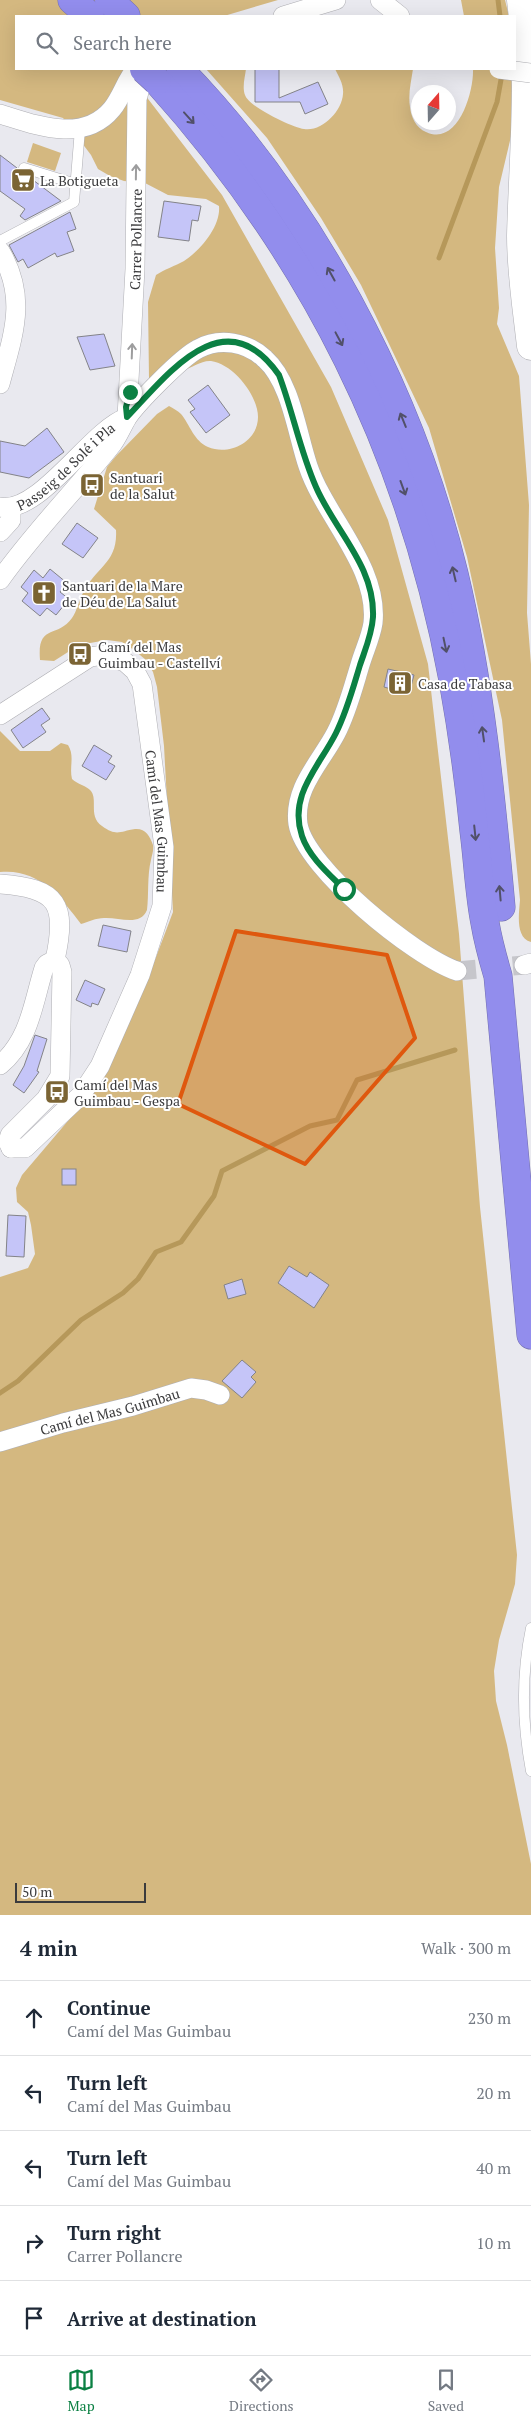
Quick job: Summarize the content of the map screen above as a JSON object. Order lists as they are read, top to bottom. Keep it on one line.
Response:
{"streets":{"street":["Carrer Pollancre","Passeig de Solé i Pla","Camí del Mas Guimbau"]},"crossings":[["Carrer Pollancre","Passeig de Solé i Pla"]],"places":{"supermarket":["La Botigueta"],"bus stop":["Santuari de la Salut","Camí del Mas Guimbau - Castellví","Camí del Mas Guimbau - Gespa"],"church":["Santuari de la Mare de Déu de La Salut"],"building":["Casa de Tabasa"]},"scale_bar":"50 m","north":"top","page":{"search":"Search here","scale":"50 m","heading":["4 min","Walk · 300 m"],"list":[["Continue","Camí del Mas Guimbau","230 m"],["Turn left","Camí del Mas Guimbau","20 m"],["Turn left","Camí del Mas Guimbau","40 m"],["Turn right","Carrer Pollancre","10 m"],"Arrive at destination"],"nav":["Map","Directions","Saved"]}}
